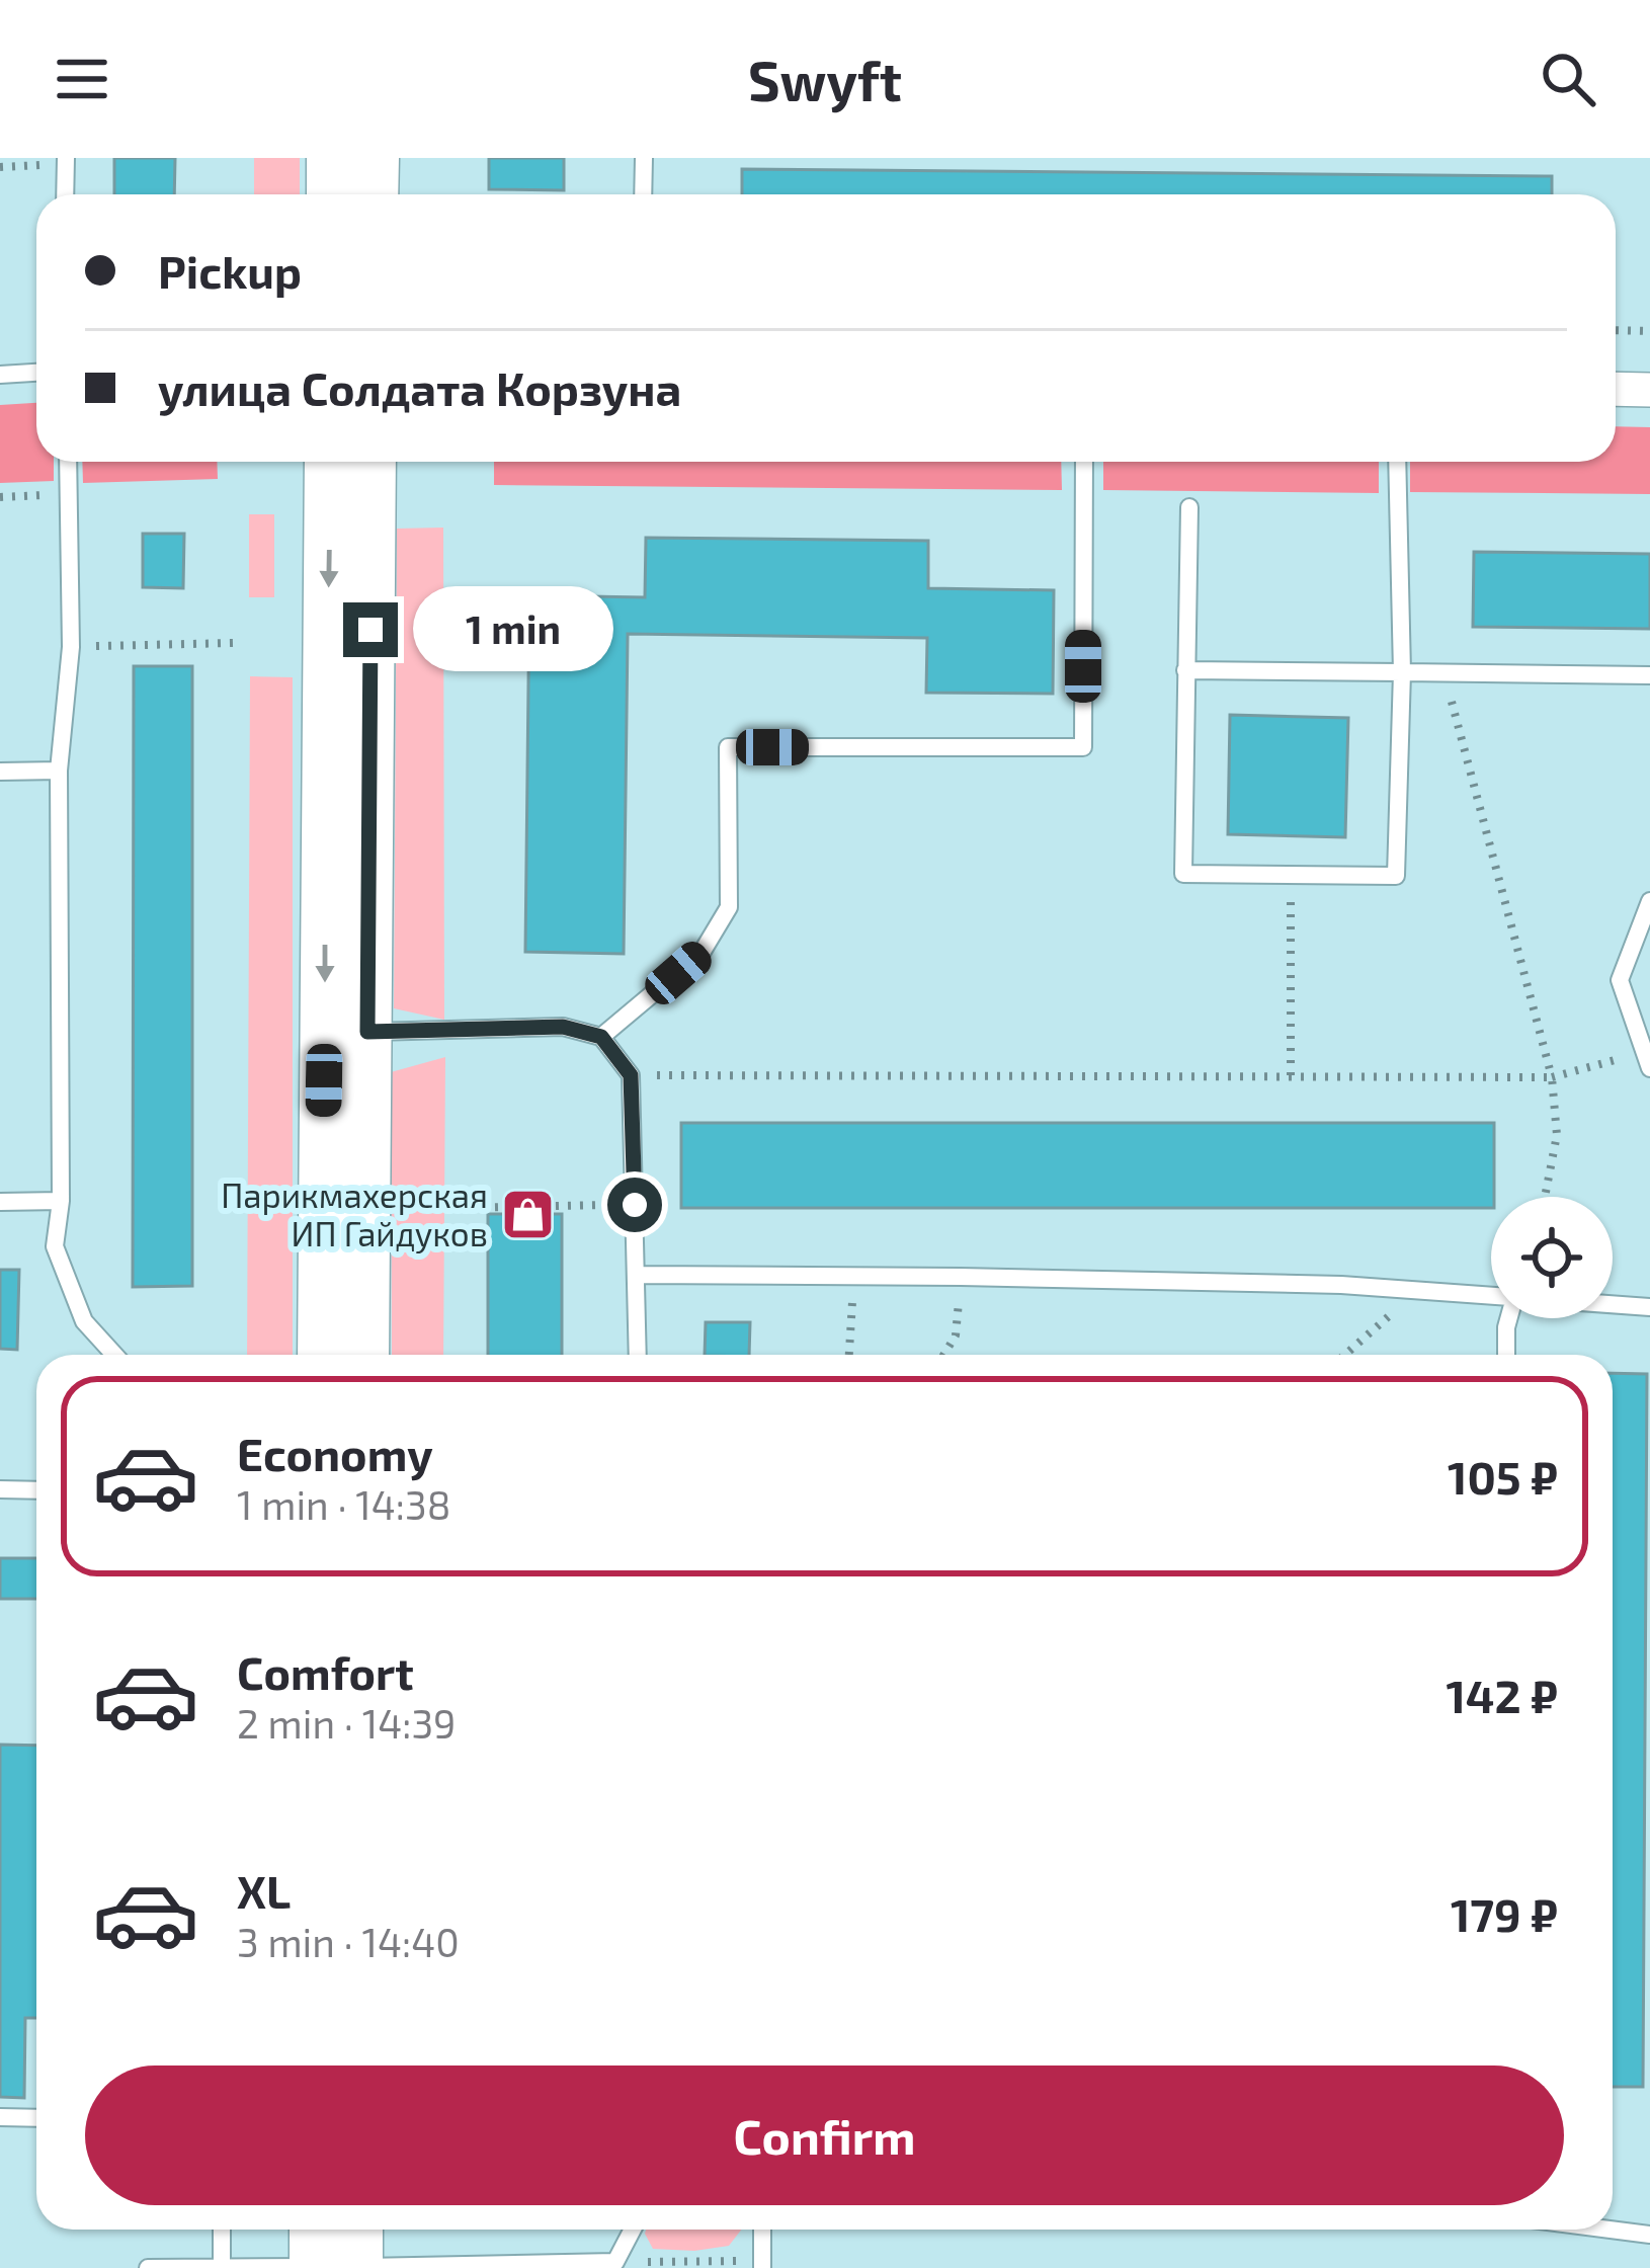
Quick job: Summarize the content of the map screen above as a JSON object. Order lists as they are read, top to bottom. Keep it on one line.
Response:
{"places":{"shop":["Парикмахерская ИП Гайдуков"]},"page":{"header":"Swyft","banner":["Pickup","улица Солдата Корзуна"],"bubble":"1 min","list":[{"name":"Economy","note":"1 min · 14:38","value":"105 ₽"},{"name":"Comfort","note":"2 min · 14:39","value":"142 ₽"},{"name":"XL","note":"3 min · 14:40","value":"179 ₽"}],"buttons":"Confirm"}}
